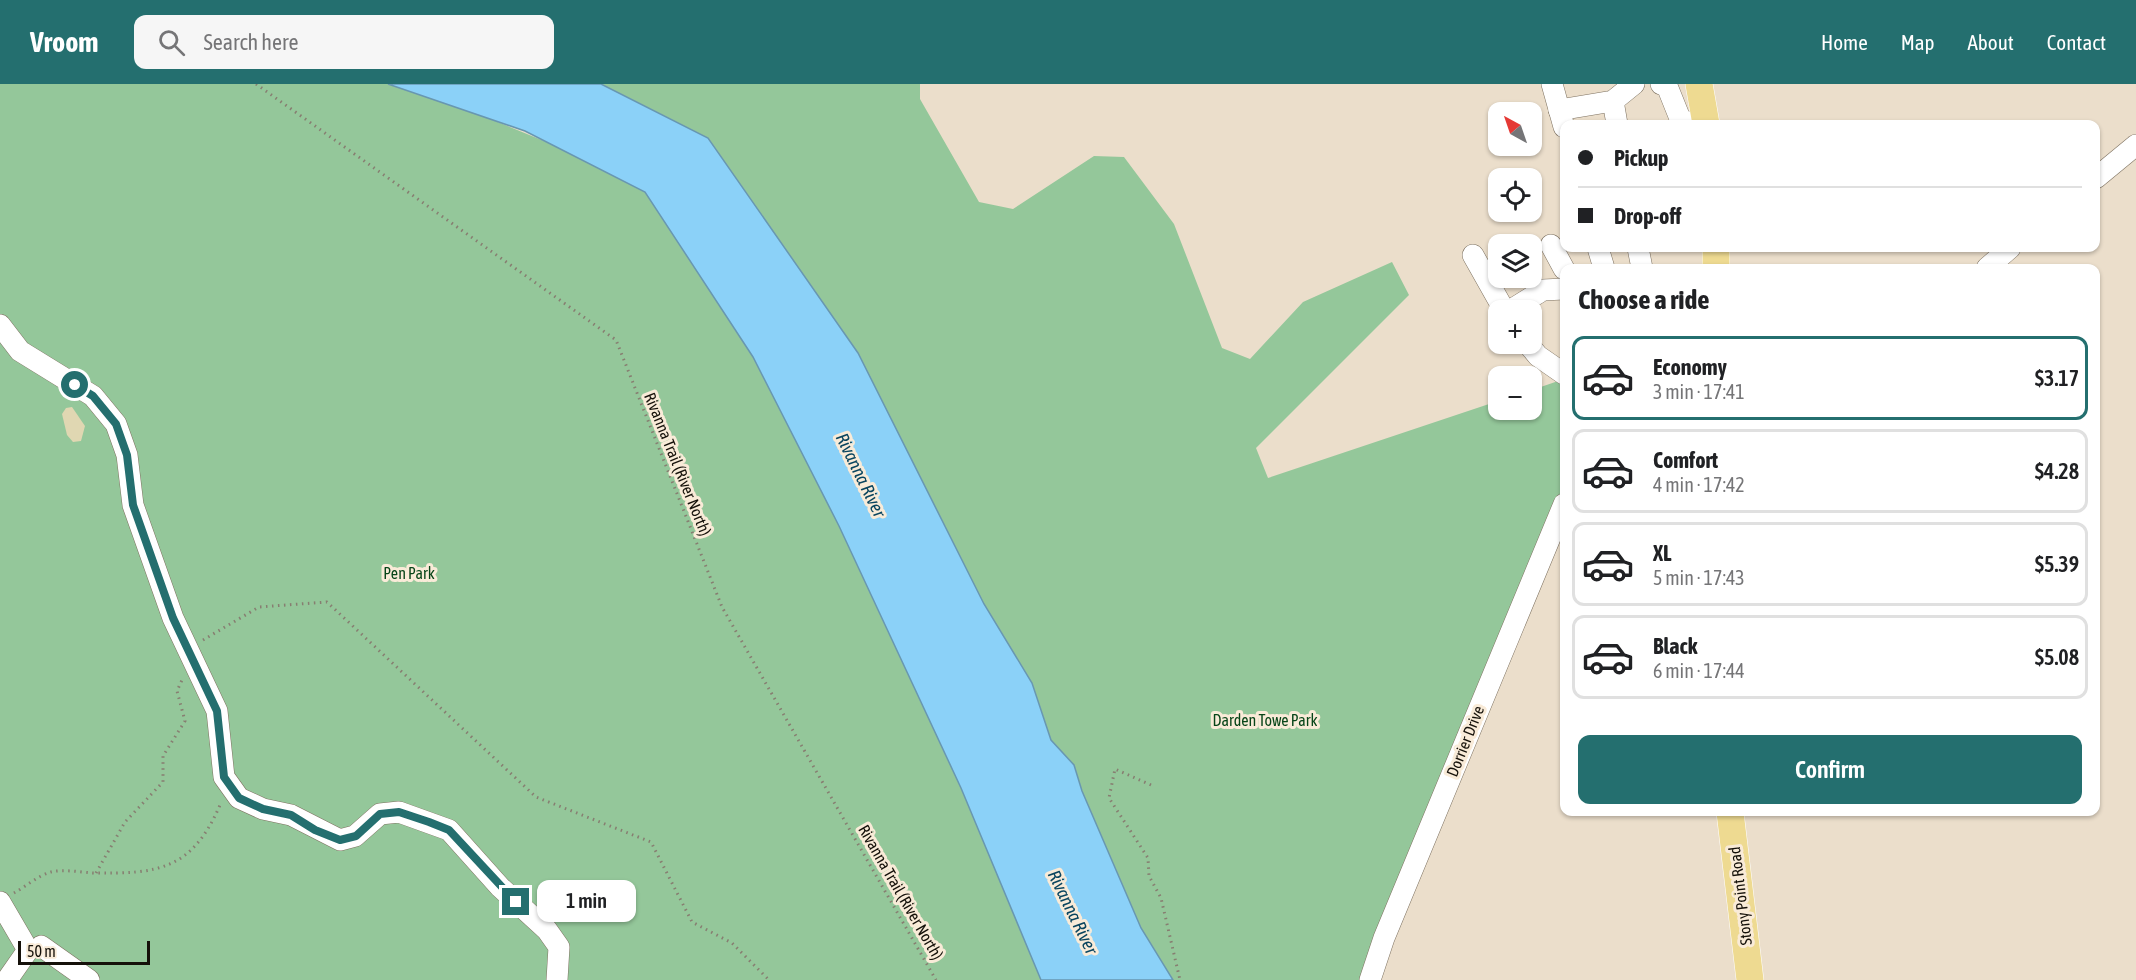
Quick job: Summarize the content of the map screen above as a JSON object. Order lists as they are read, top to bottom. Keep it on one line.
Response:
{"streets":{"main road":["Stony Point Road"],"street":["Dorrier Drive"],"path":["Rivanna Trail (River North)"]},"water":["Rivanna River"],"parks":["Pen Park","Darden Towe Park"],"scale_bar":"50 m","north":"top left","page":{"header":"Vroom","search":"Search here","nav":["Home","Map","About","Contact"],"map_buttons":["+","−"],"banner":["Pickup","Drop-off"],"heading":"Choose a ride","list":[{"name":"Economy","note":"3 min · 17:41","value":"$3.17"},{"name":"Comfort","note":"4 min · 17:42","value":"$4.28"},{"name":"XL","note":"5 min · 17:43","value":"$5.39"},{"name":"Black","note":"6 min · 17:44","value":"$5.08"}],"buttons":"Confirm","bubble":"1 min","scale":"50 m"}}
